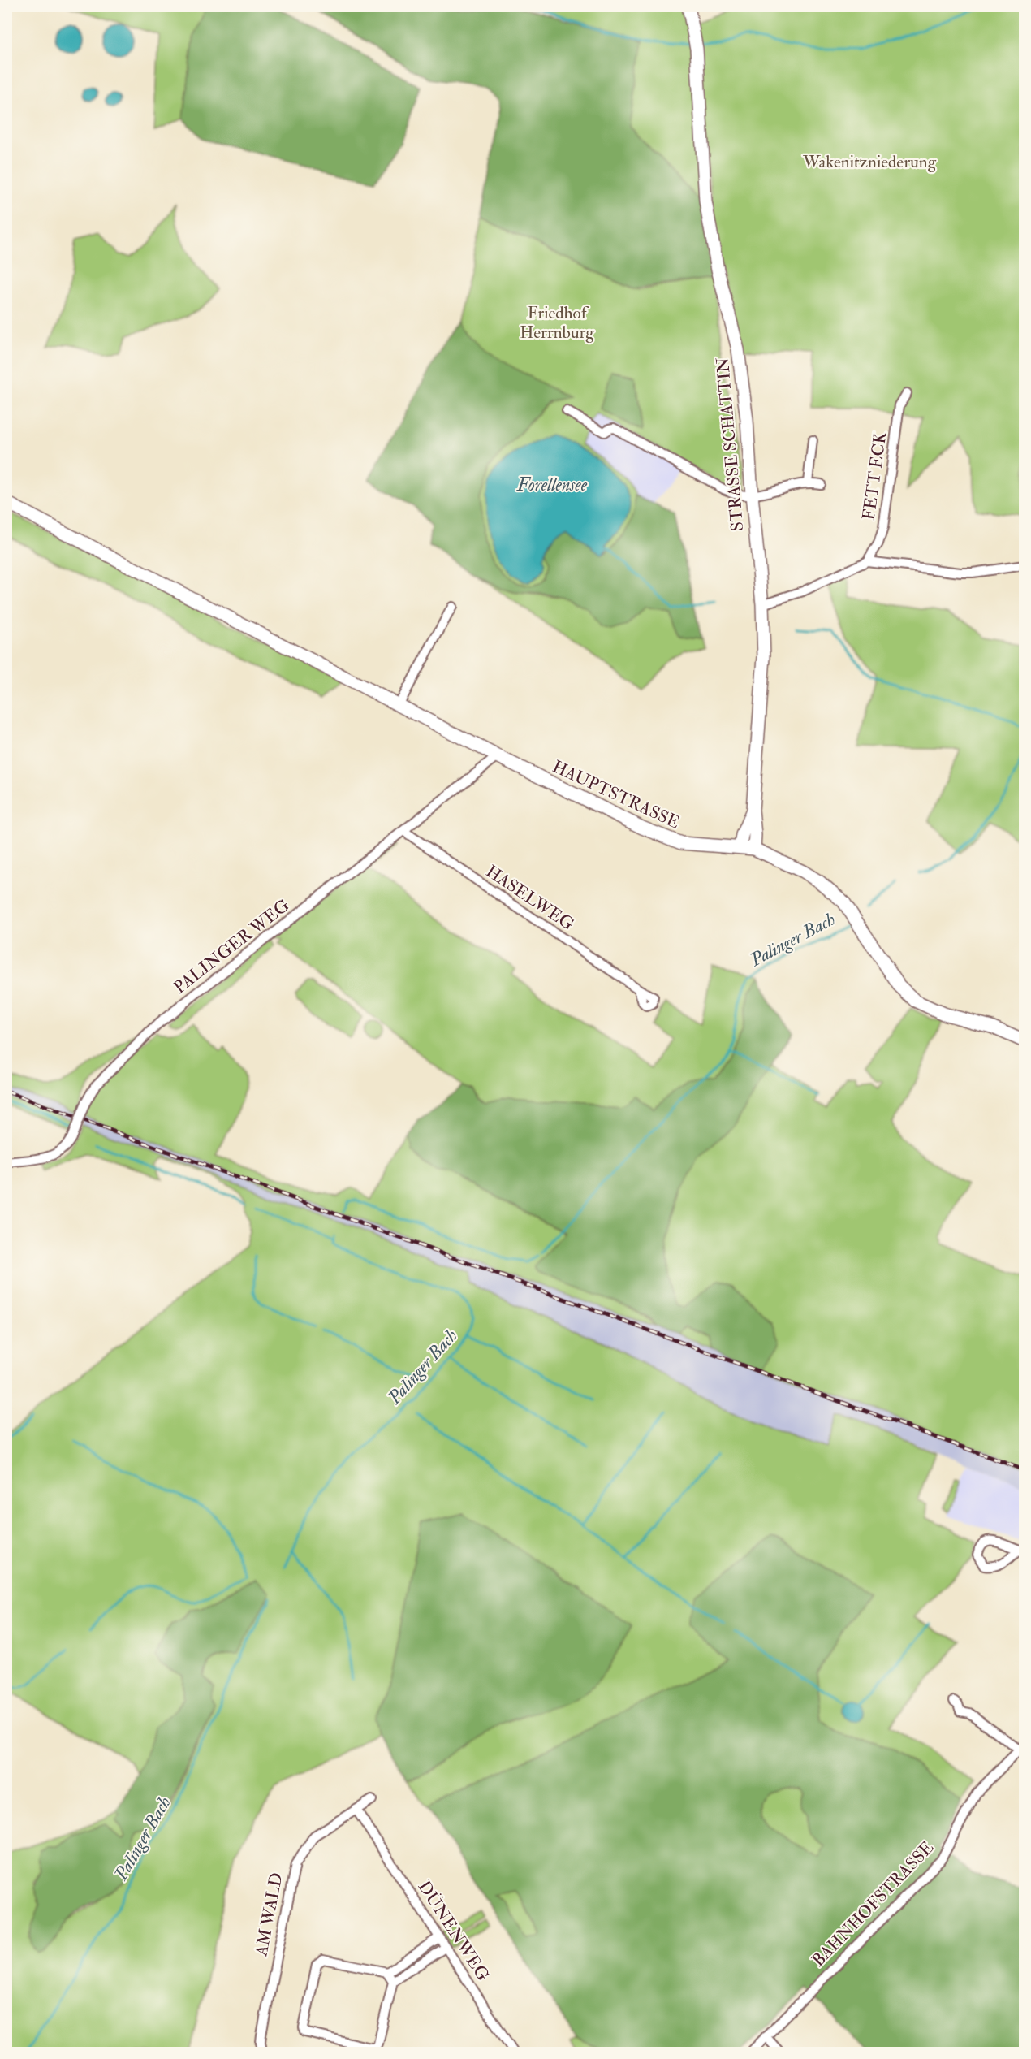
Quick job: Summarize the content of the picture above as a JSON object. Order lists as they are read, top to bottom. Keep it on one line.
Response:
{"streets":{"main road":["STRASSE SCHATTIN","HAUPTSTRASSE"],"street":["FETT ECK","HASELWEG","PALINGER WEG","BAHNHOFSTRASSE","AM WALD","DÜNENWEG"]},"crossings":[["STRASSE SCHATTIN","HAUPTSTRASSE"],["HAUPTSTRASSE","PALINGER WEG"],["HASELWEG","PALINGER WEG"],["AM WALD","DÜNENWEG"]],"water":["Forellensee","Palinger Bach"],"parks":["Wakenitzniederung","Friedhof Herrnburg"]}
